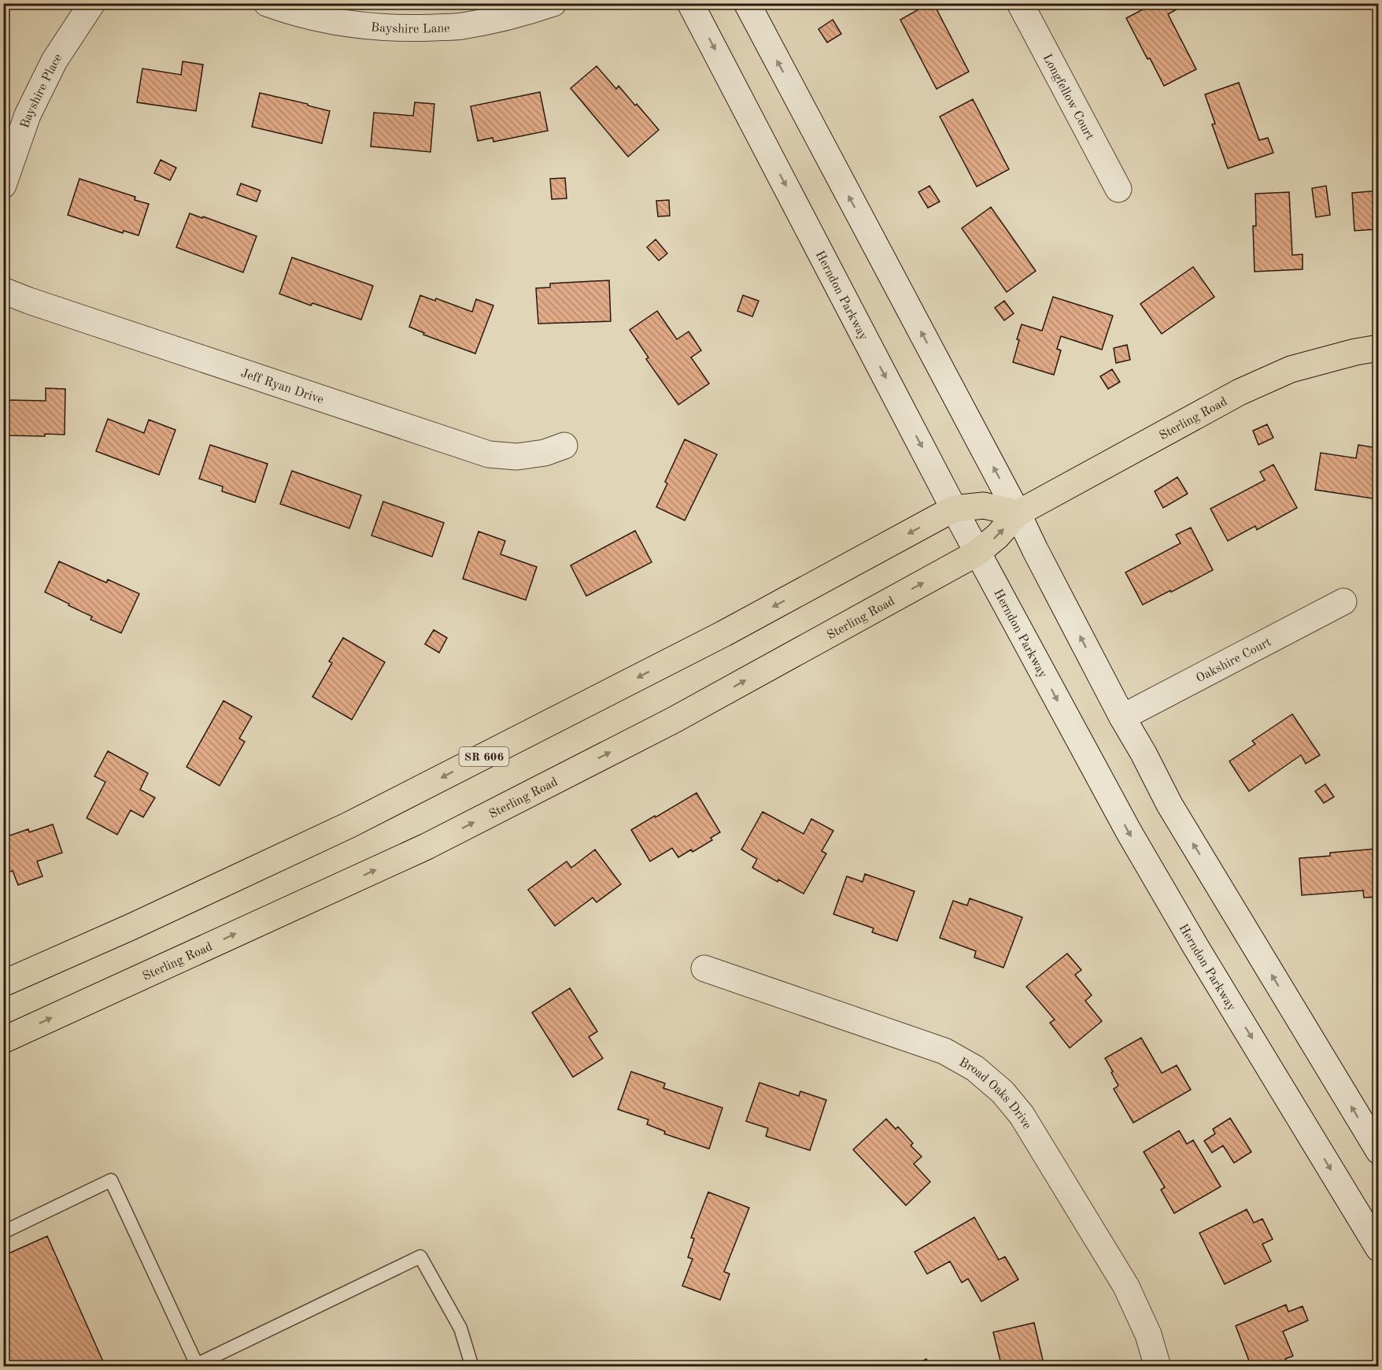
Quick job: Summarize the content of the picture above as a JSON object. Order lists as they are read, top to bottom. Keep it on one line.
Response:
{"streets":{"main road":["Bayshire Lane","Bayshire Place","Longfellow Court","Herndon Parkway","Jeff Ryan Drive","Sterling Road","Oakshire Court","SR 606","Broad Oaks Drive"]},"crossings":[["Herndon Parkway","Sterling Road"],["Herndon Parkway","SR 606"],["Sterling Road","SR 606"]]}
